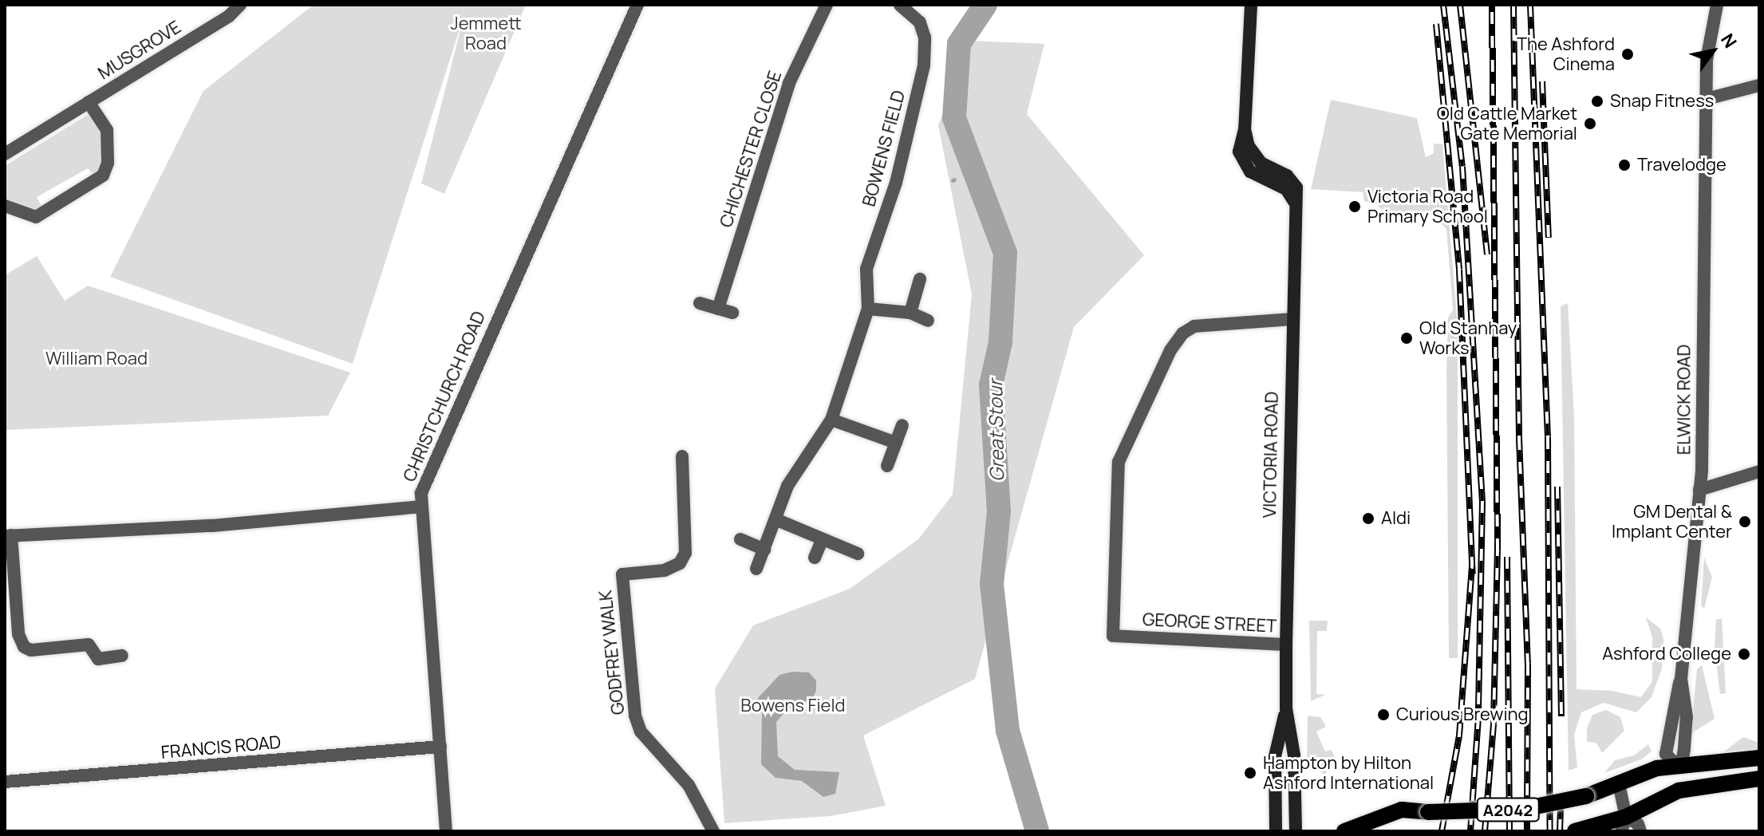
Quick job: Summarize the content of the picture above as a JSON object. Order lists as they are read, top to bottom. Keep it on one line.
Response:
{"streets":{"main road":["A2042"],"street":["MUSGROVE","BOWENS FIELD","CHICHESTER CLOSE","CHRISTCHURCH ROAD","ELWICK ROAD","VICTORIA ROAD","GEORGE STREET","GODFREY WALK","FRANCIS ROAD"]},"crossings":[["CHRISTCHURCH ROAD","FRANCIS ROAD"],["ELWICK ROAD","A2042"],["VICTORIA ROAD","GEORGE STREET"]],"water":["Great Stour"],"parks":["Jemmett Road","William Road","Bowens Field"],"places":["The Ashford Cinema","Snap Fitness","Old Cattle Market Gate Memorial","Travelodge","Victoria Road Primary School","Old Stanhay Works","Aldi","GM Dental & Implant Center","Ashford College","Curious Brewing","Hampton by Hilton Ashford International"],"north":"top right"}
